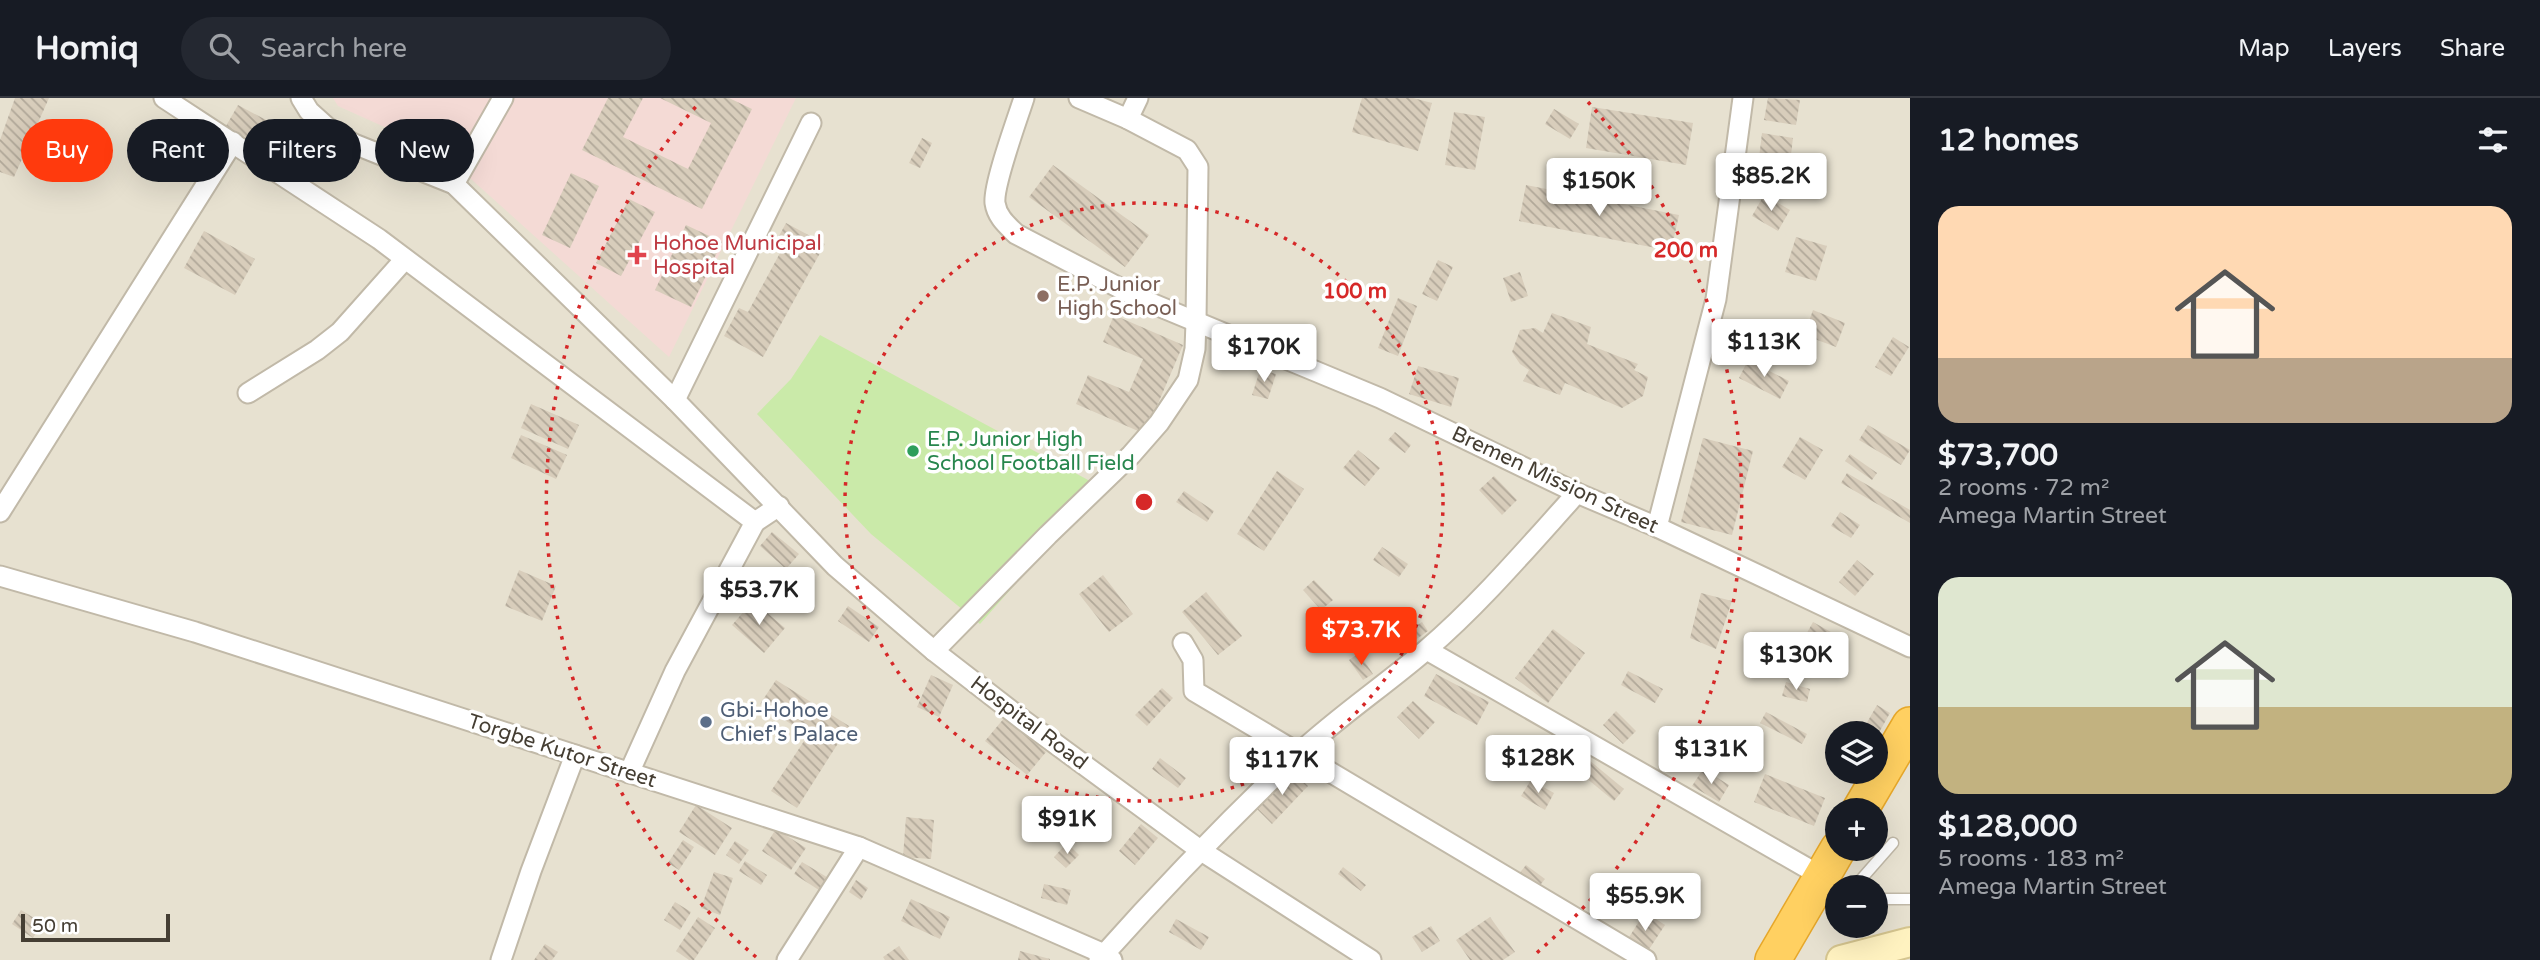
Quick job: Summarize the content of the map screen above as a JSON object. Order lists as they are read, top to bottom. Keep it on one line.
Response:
{"streets":{"street":["Bremen Mission Street","Hospital Road","Torgbe Kutor Street"]},"places":{"health":["Hohoe Municipal Hospital"],"other":["E.P. Junior High School","E.P. Junior High School Football Field","Gbi-Hohoe Chief's Palace"]},"scale_bar":"50 m","page":{"header":"Homiq","search":"Search here","nav":["Map","Layers","Share"],"heading":"12 homes","chip":["Buy","Rent","Filters","New"],"price":["$85.2K","$150K","$113K","$170K","$53.7K","$73.7K","$130K","$131K","$128K","$117K","$91K","$55.9K"],"list":[{"name":"$73,700","note":"2 rooms · 72 m² · Amega Martin Street"},{"name":"$128,000","note":"5 rooms · 183 m² · Amega Martin Street"}],"map_buttons":["+","−"],"scale":"50 m"},"rings":["200 m","100 m"]}
